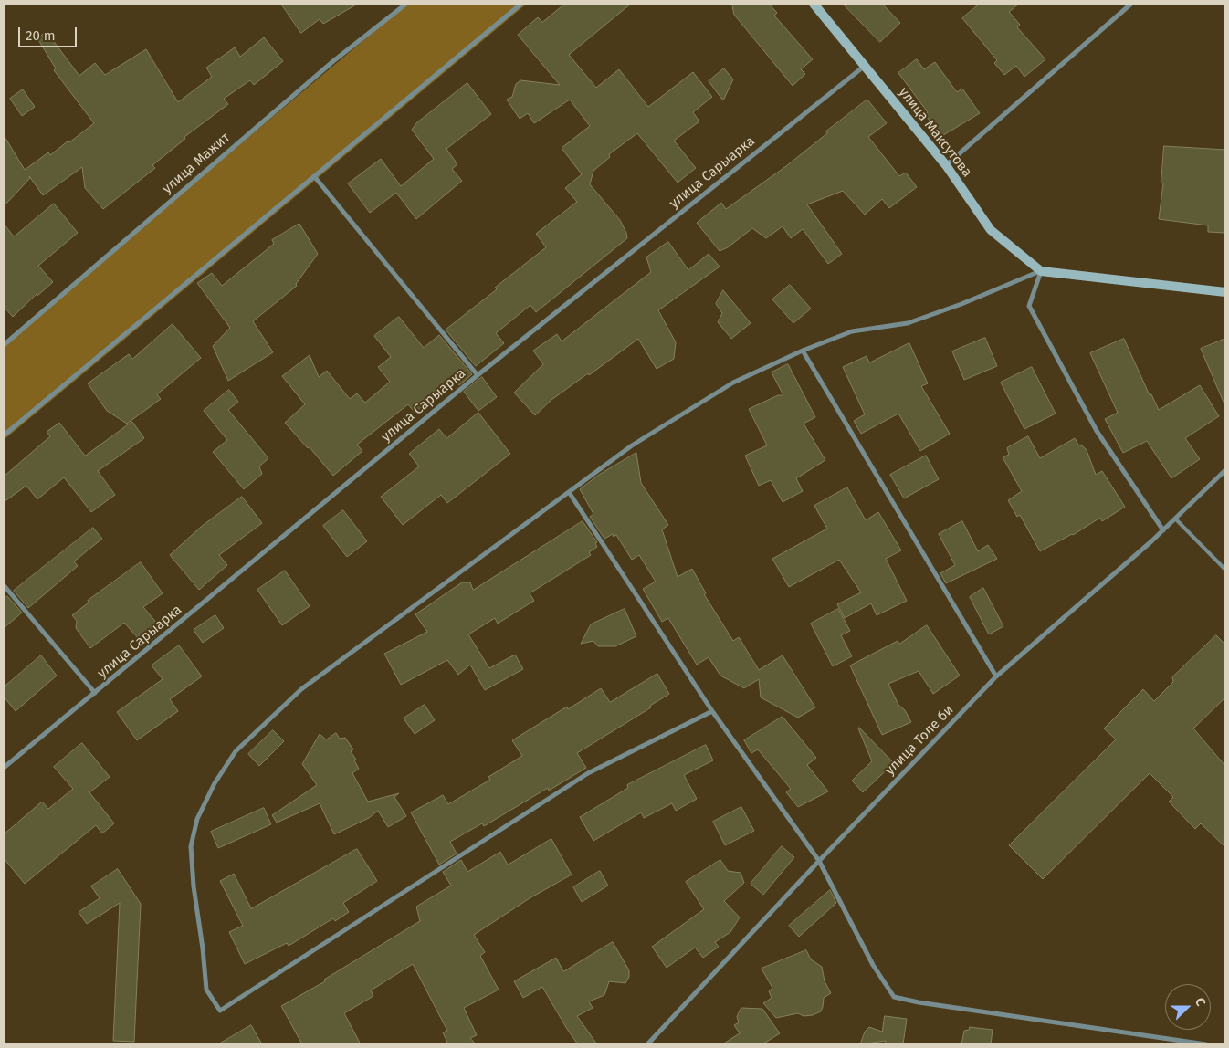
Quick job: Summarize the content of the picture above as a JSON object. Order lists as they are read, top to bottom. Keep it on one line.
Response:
{"streets":{"street":["улица Максутова","улица Мажит","улица Сарыарка","улица Толе би"]},"crossings":[["улица Максутова","улица Сарыарка"]],"scale_bar":"20 m","north":"right"}
